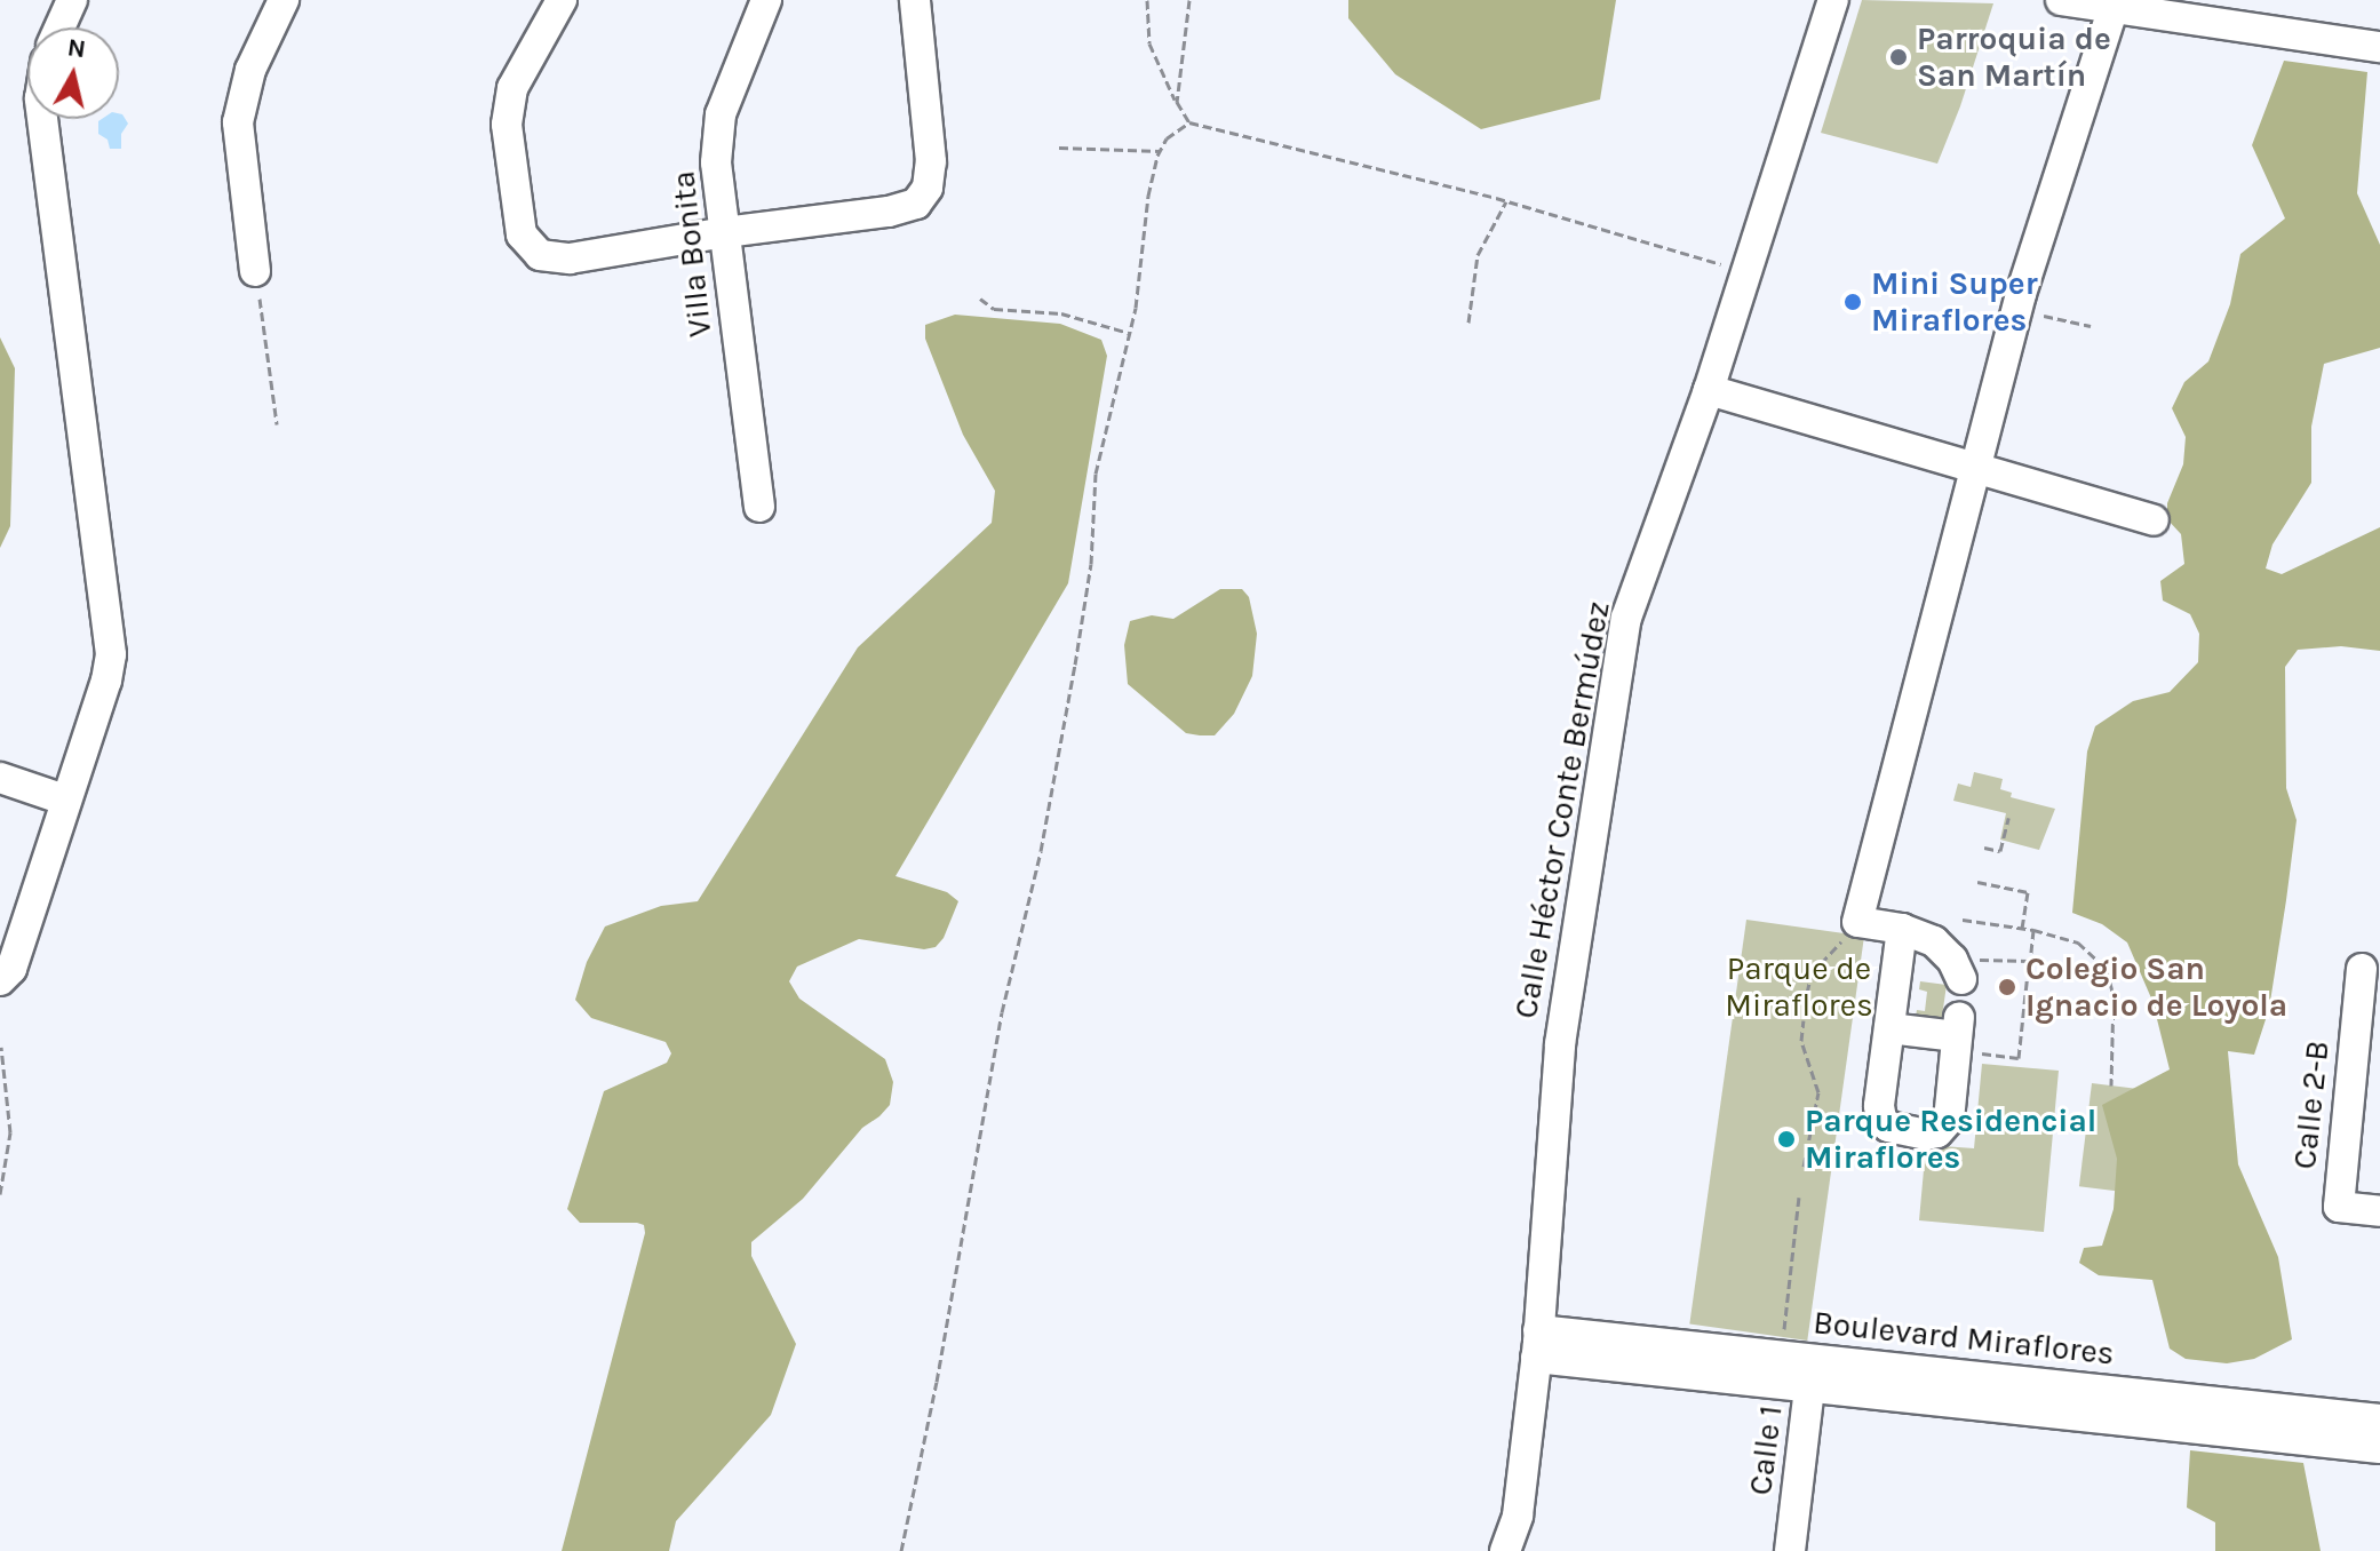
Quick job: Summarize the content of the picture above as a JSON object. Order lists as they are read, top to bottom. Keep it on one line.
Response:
{"streets":{"street":["Villa Bonita","Calle Héctor Conte Bermúdez","Calle 2-B","Boulevard Miraflores","Calle 1"]},"crossings":[["Calle Héctor Conte Bermúdez","Boulevard Miraflores"],["Boulevard Miraflores","Calle 1"]],"parks":["Parque de Miraflores"],"places":["Parroquia de San Martín","Mini Super Miraflores","Colegio San Ignacio de Loyola","Parque Residencial Miraflores"],"north":"top"}
